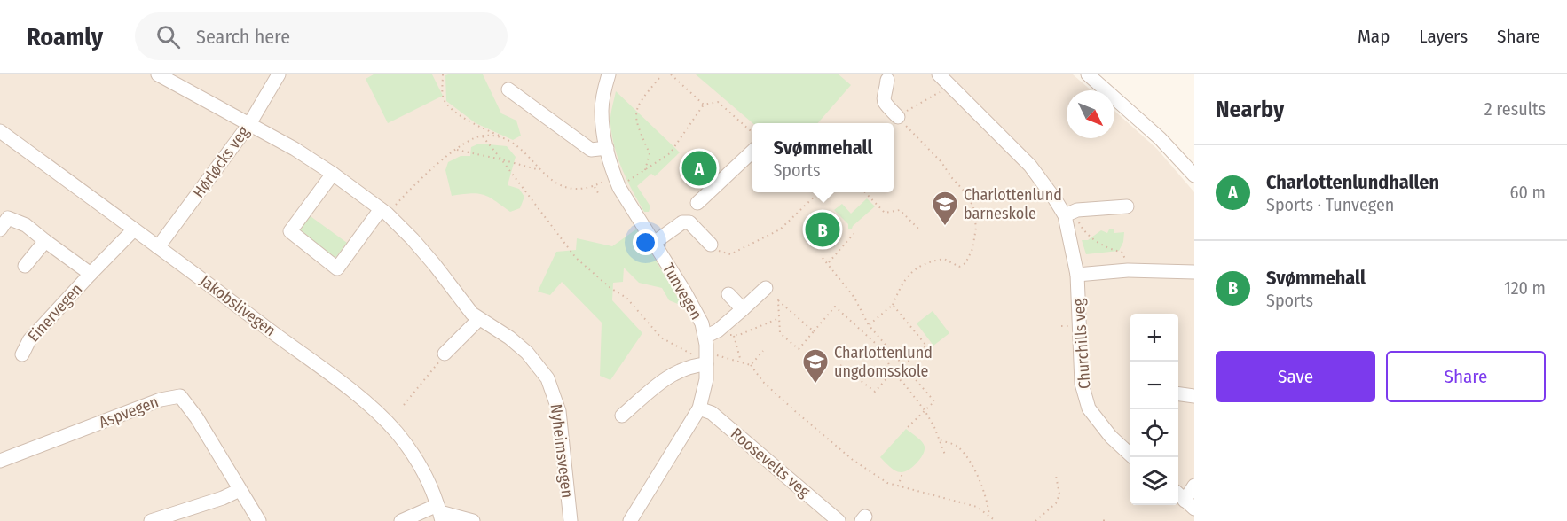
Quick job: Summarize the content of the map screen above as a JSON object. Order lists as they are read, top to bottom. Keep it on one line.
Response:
{"streets":{"street":["Hørløcks veg","Tunvegen","Jakobslivegen","Einervegen","Churchills veg","Aspvegen","Nyheimsvegen","Roosevelts veg"]},"crossings":[["Hørløcks veg","Jakobslivegen"],["Hørløcks veg","Nyheimsvegen"],["Tunvegen","Roosevelts veg"],["Jakobslivegen","Einervegen"]],"places":{"school or university":["Charlottenlund barneskole","Charlottenlund ungdomsskole"]},"north":"bottom right","page":{"header":"Roamly","search":"Search here","nav":["Map","Layers","Share"],"heading":["Nearby","2 results"],"popup":["Svømmehall","Sports"],"list":[{"mark":"A","name":"Charlottenlundhallen","note":"Sports · Tunvegen","value":"60 m"},{"mark":"B","name":"Svømmehall","note":"Sports","value":"120 m"}],"pins":["A","B"],"map_buttons":["+","−"],"buttons":["Save","Share"]}}
